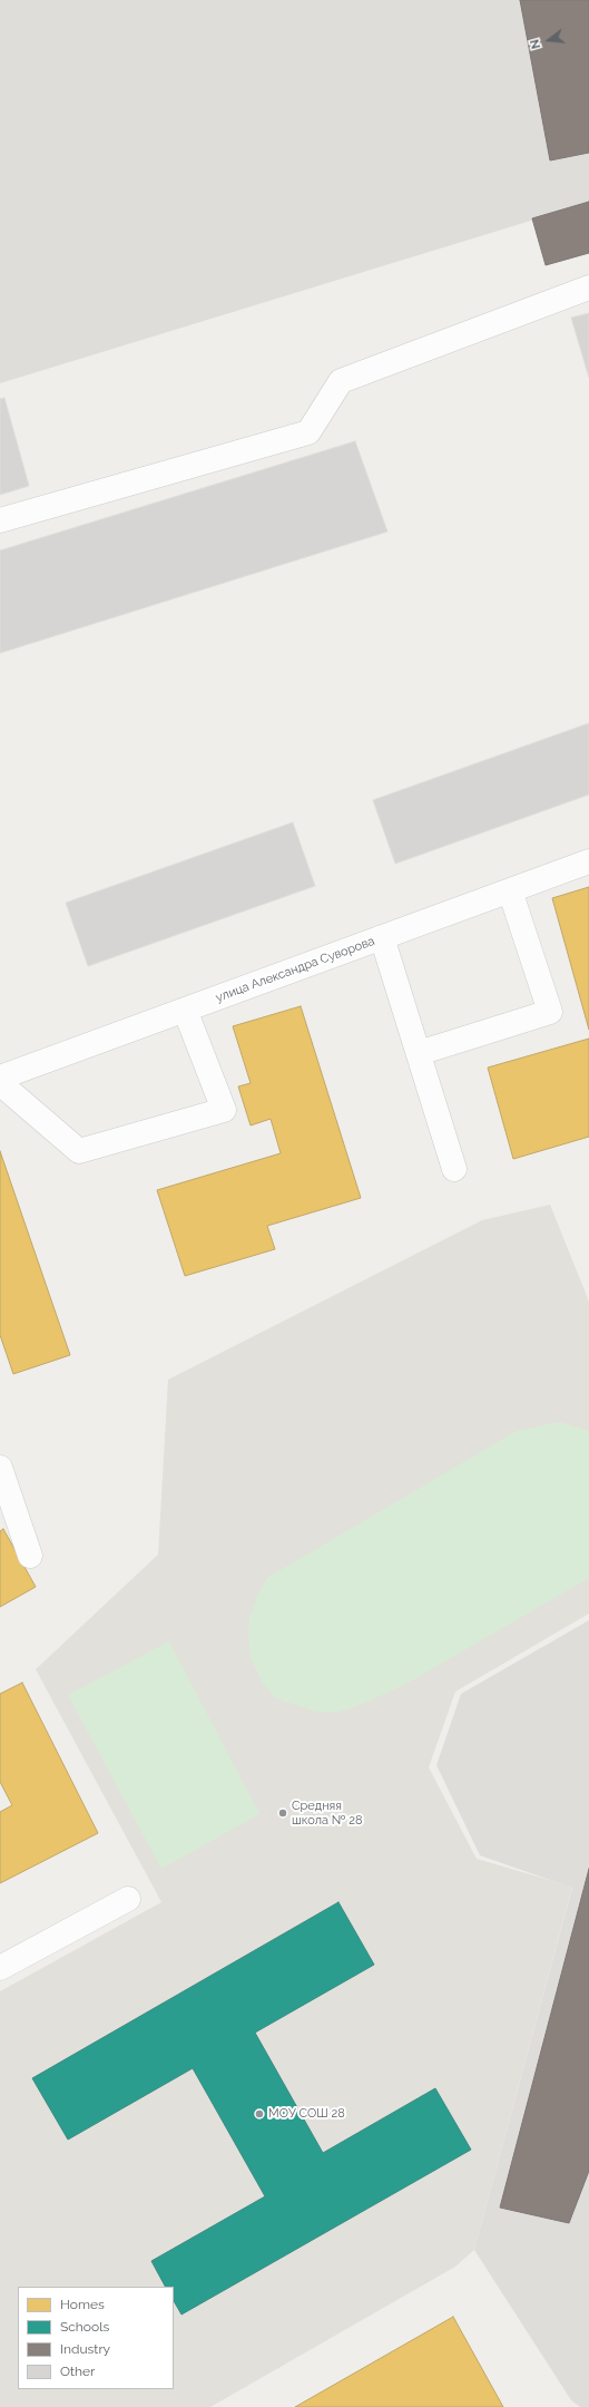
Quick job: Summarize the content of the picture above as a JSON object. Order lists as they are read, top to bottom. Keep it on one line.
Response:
{"streets":{"street":["улица Александра Суворова"]},"places":["Средняя школа № 28","МОУ СОШ 28"],"legend":["Homes","Schools","Industry","Other"],"north":"left"}
